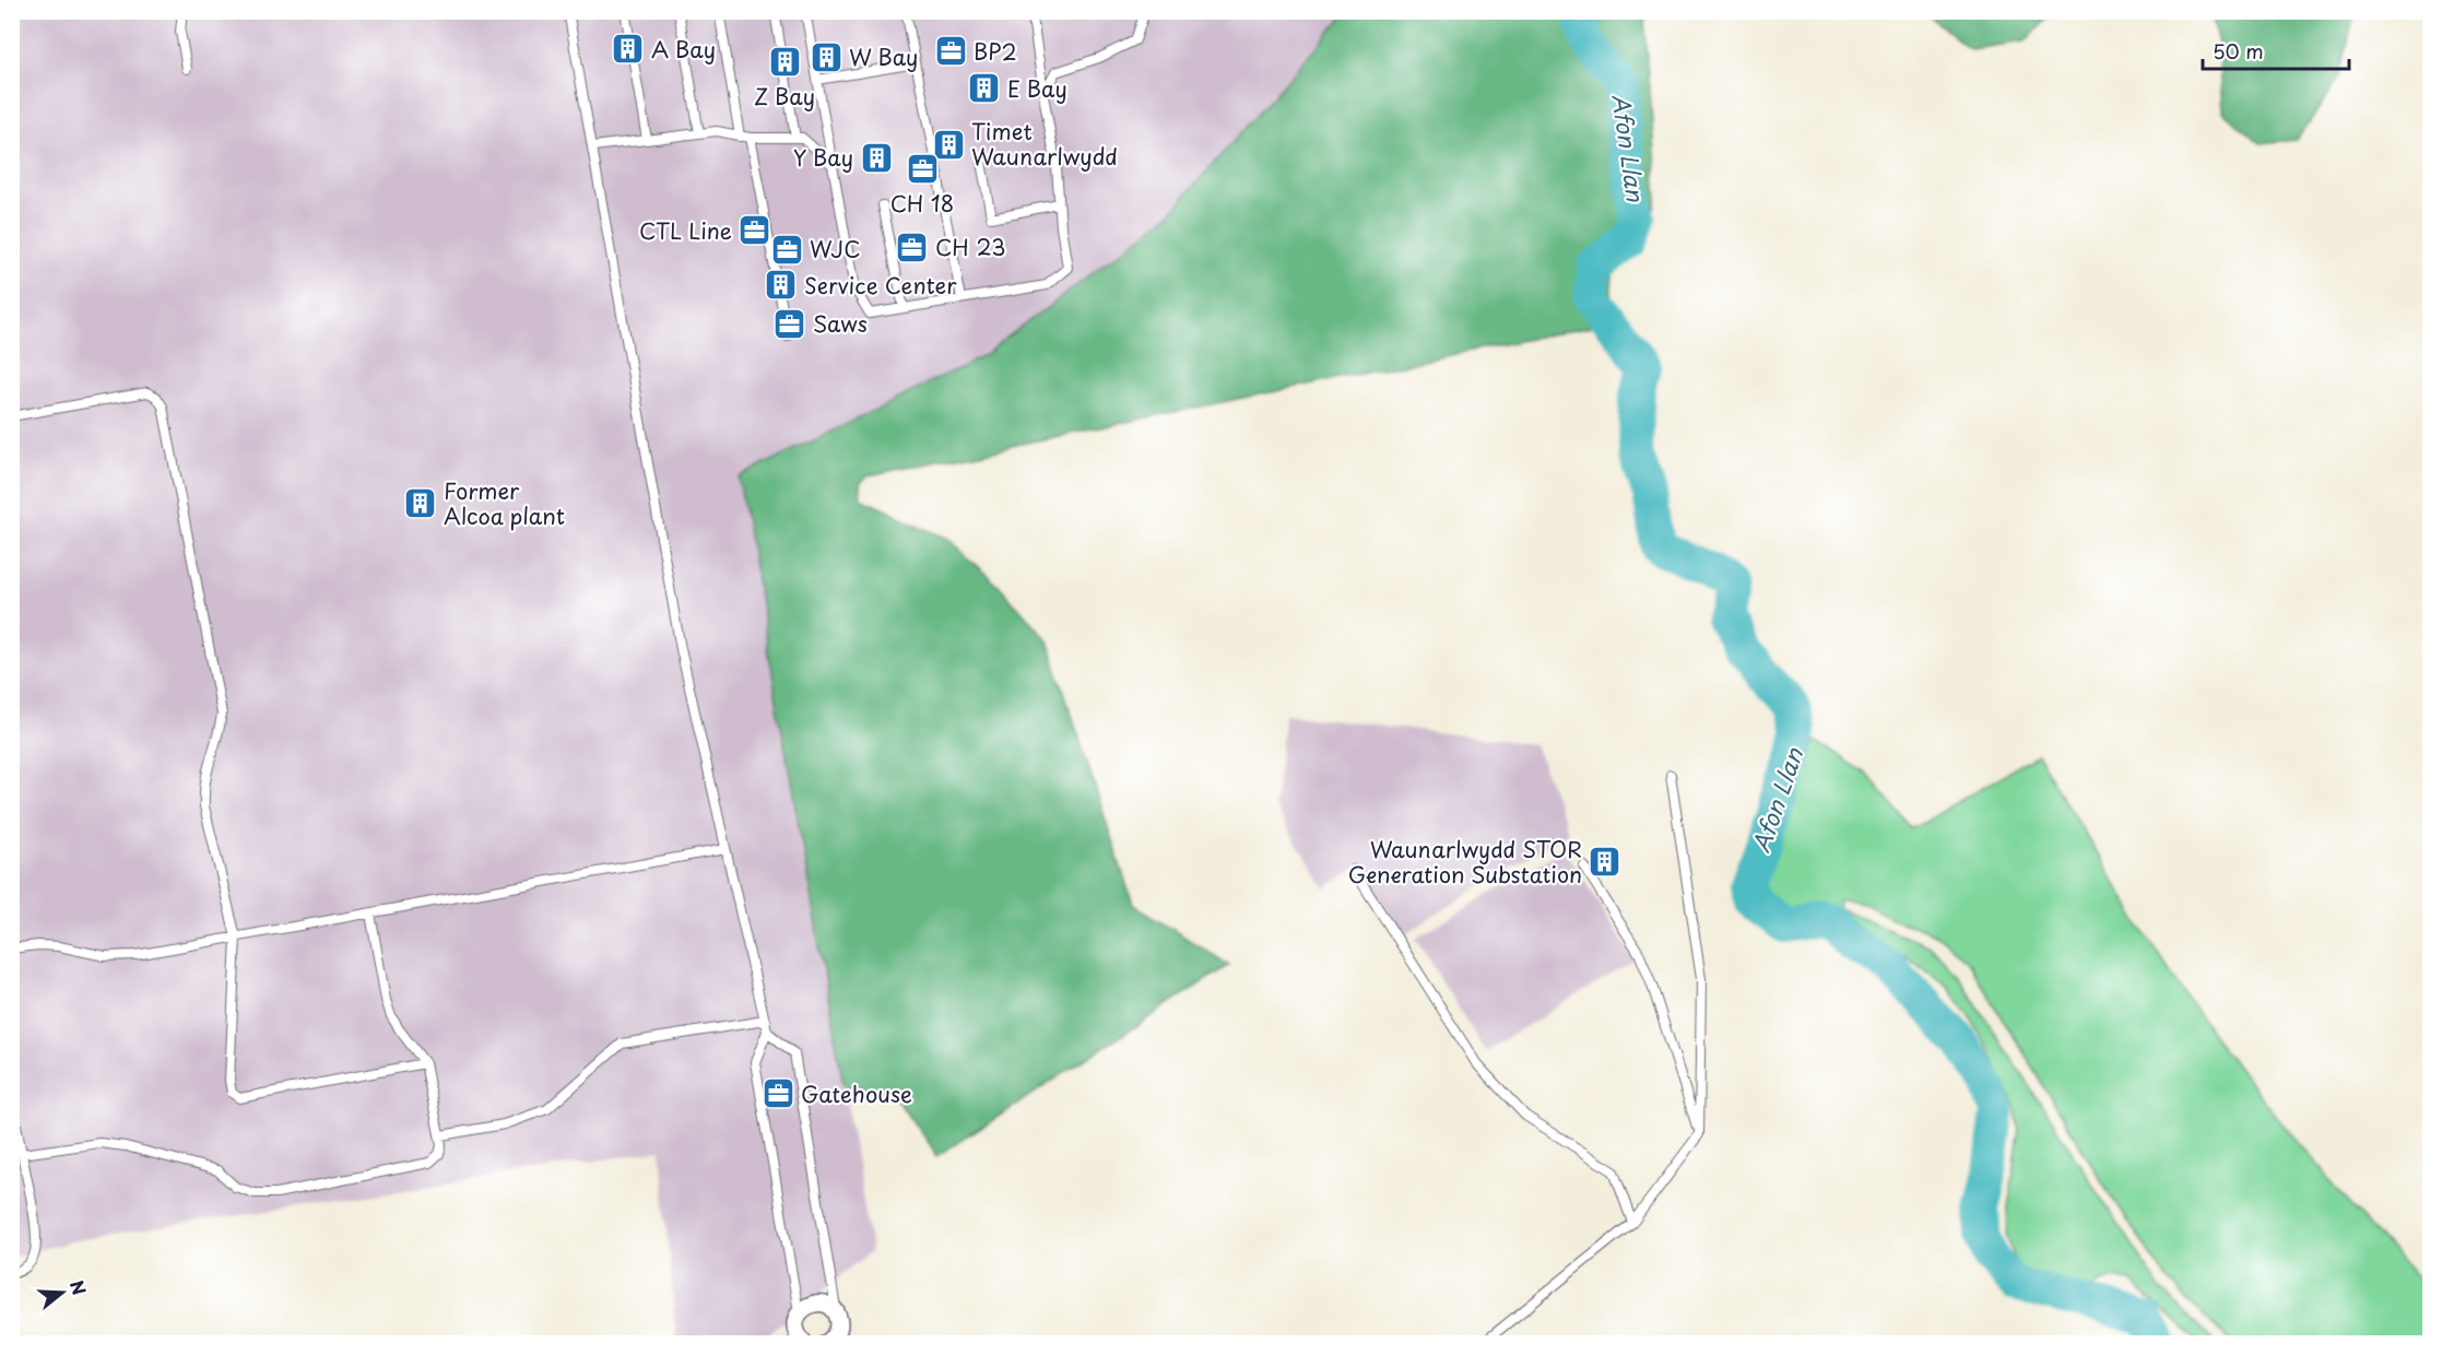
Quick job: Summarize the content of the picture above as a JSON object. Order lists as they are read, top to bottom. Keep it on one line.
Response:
{"water":["Afon Llan"],"places":{"building":["A Bay","W Bay","Z Bay","E Bay","Timet Waunarlwydd","Y Bay","Service Center","Former Alcoa plant","Waunarlwydd STOR Generation Substation"],"office":["BP2","CH 18","CTL Line","CH 23","WJC","Saws","Gatehouse"]},"scale_bar":"50 m","north":"right"}
